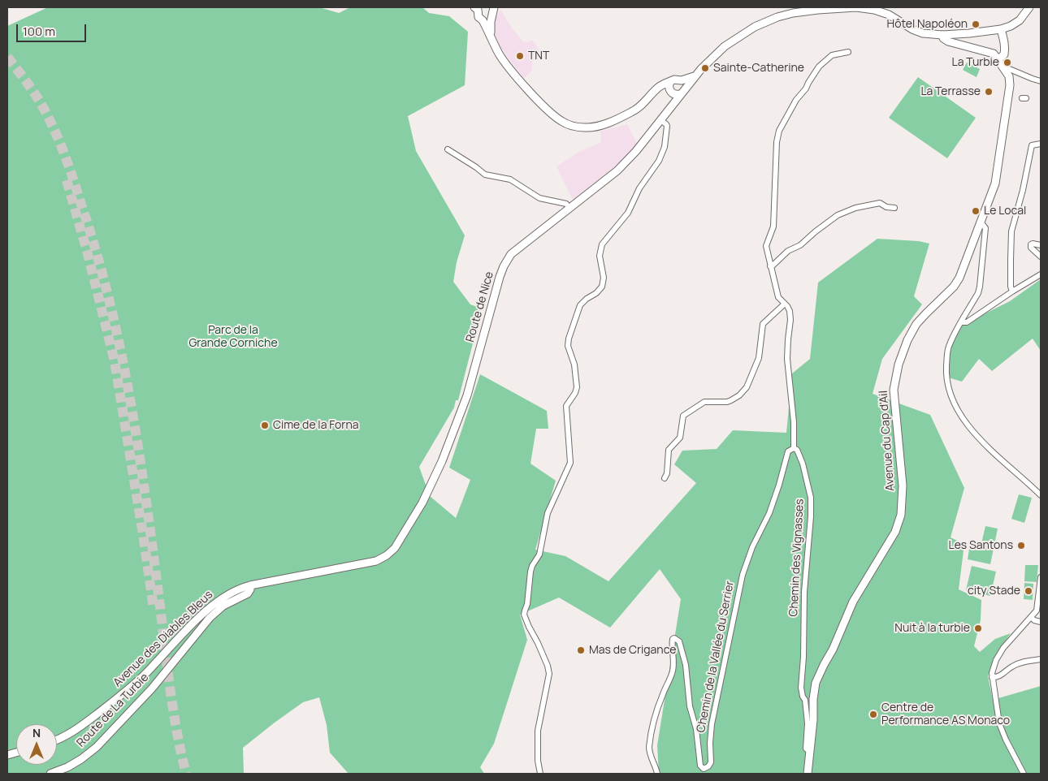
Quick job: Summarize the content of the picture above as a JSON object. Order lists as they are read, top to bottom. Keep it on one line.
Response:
{"streets":{"main road":["Route de Nice","Avenue du Cap d'Ail","Avenue des Diables Bleus","Route de La Turbie"],"street":["Chemin des Vignasses","Chemin de la Vallée du Serrier"]},"crossings":[["Route de Nice","Avenue des Diables Bleus"],["Avenue du Cap d'Ail","Chemin des Vignasses"],["Chemin des Vignasses","Chemin de la Vallée du Serrier"],["Avenue des Diables Bleus","Route de La Turbie"]],"parks":["Parc de la Grande Corniche"],"places":["Hôtel Napoléon","TNT","La Turbie","Sainte-Catherine","La Terrasse","Le Local","Cime de la Forna","Les Santons","city Stade","Nuit à la turbie","Mas de Crigance","Centre de Performance AS Monaco"],"scale_bar":"100 m","north":"top"}
